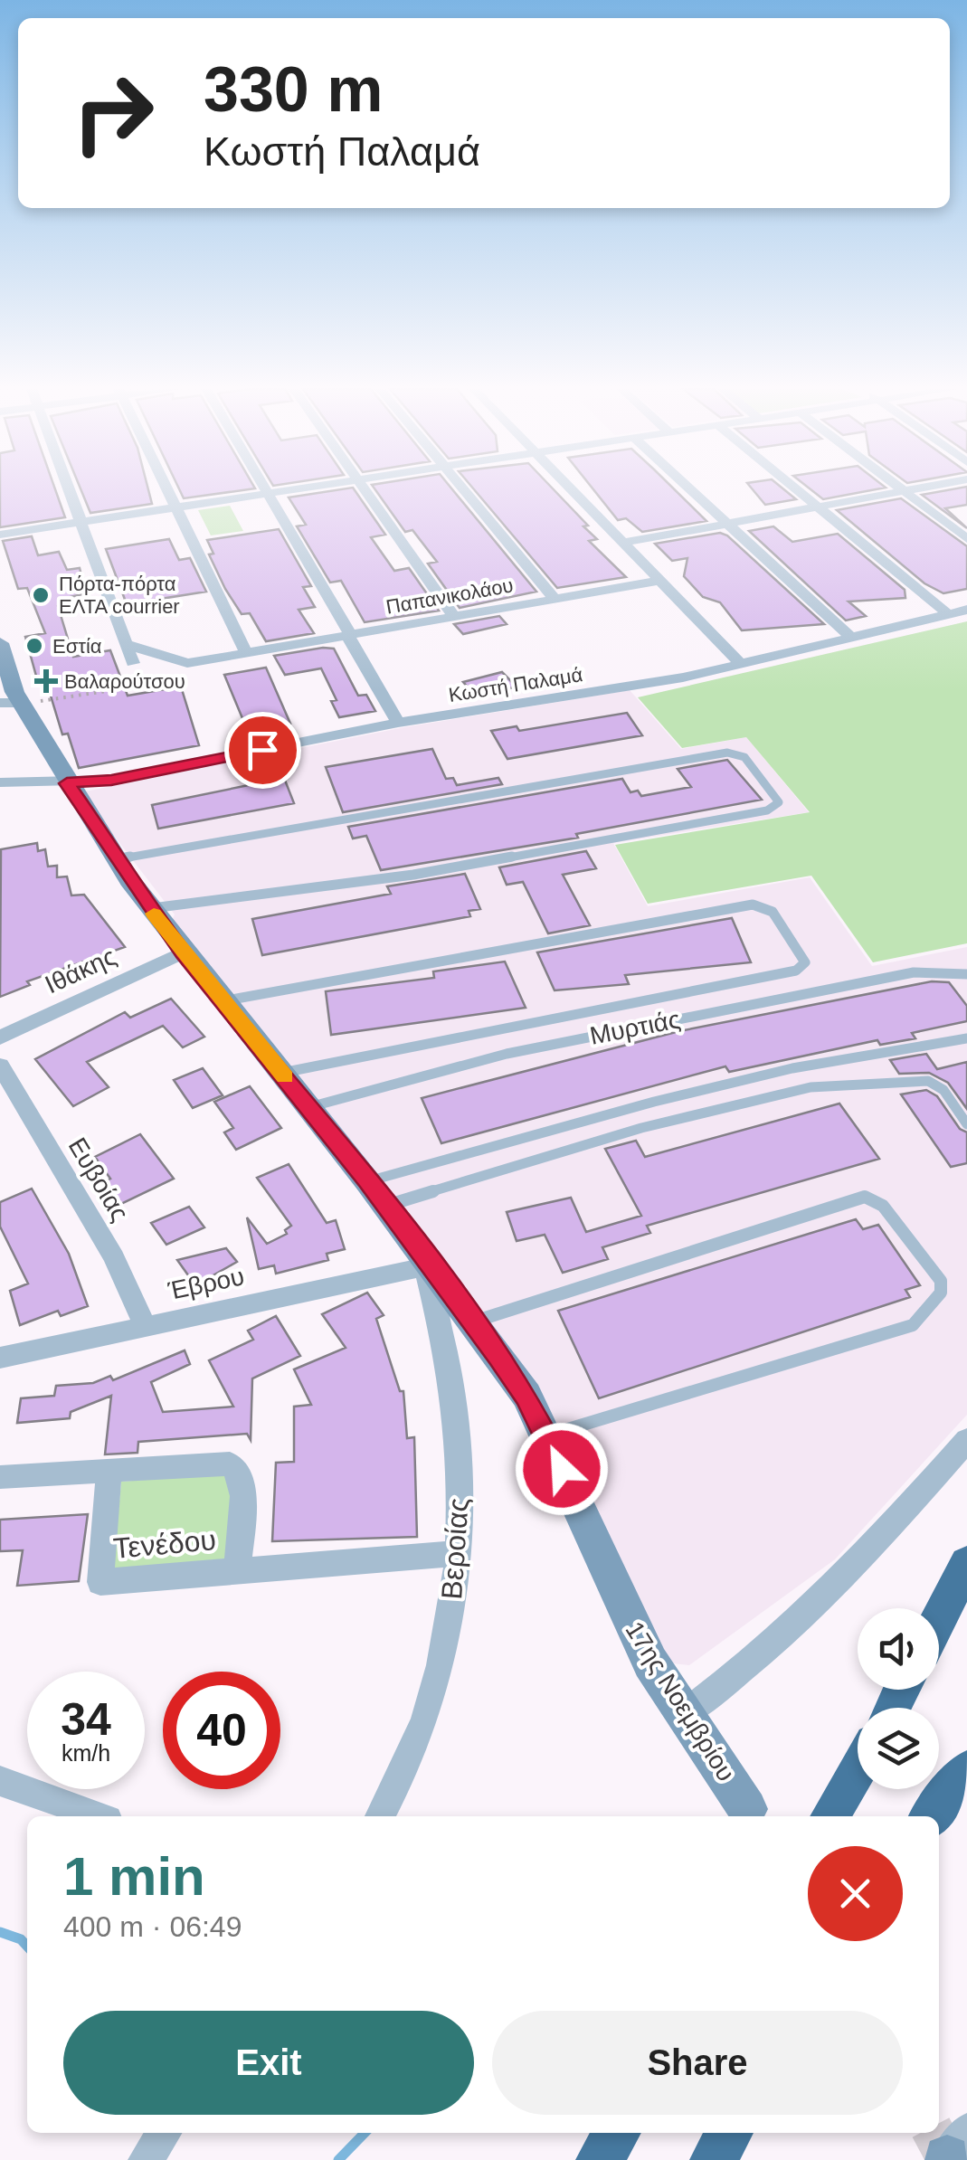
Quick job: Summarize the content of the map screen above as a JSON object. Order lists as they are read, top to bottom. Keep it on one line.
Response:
{"streets":{"street":["Παπανικολάου","Κωστή Παλαμά","Ιθάκης","Ευβοίας","Έβρου","Τενέδου","Βεροίας","17ης Νοεμβρίου"],"lane":["Μυρτιάς"]},"crossings":[["Κωστή Παλαμά","17ης Νοεμβρίου"],["Ιθάκης","17ης Νοεμβρίου"],["Μυρτιάς","17ης Νοεμβρίου"],["Ευβοίας","Έβρου"],["Έβρου","Βεροίας"],["Τενέδου","Βεροίας"]],"places":{"other":["Πόρτα-πόρτα ΕΛΤΑ courrier","Εστία"],"health":["Βαλαρούτσου"]},"page":{"turn":["330 m","Κωστή Παλαμά"],"speed":"34 km/h","limit":"40","heading":["1 min","400 m · 06:49"],"buttons":["Exit","Share"]}}
